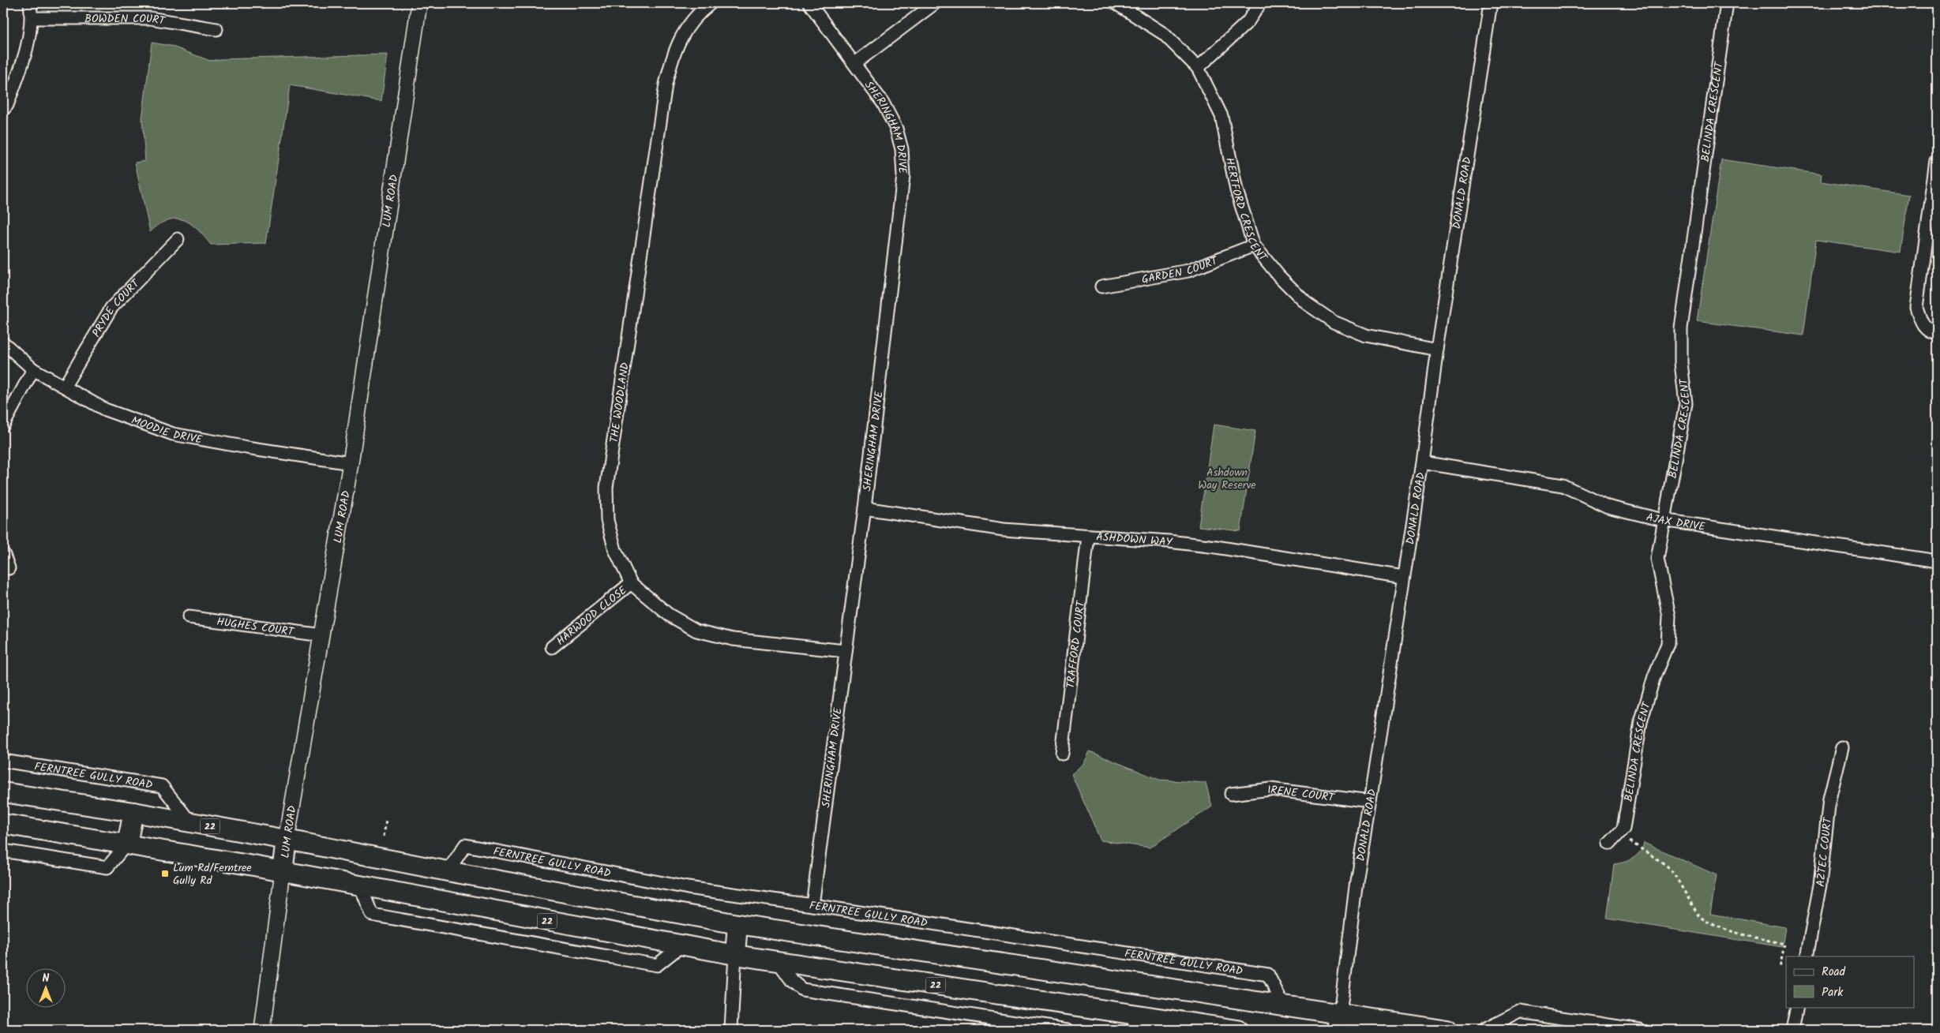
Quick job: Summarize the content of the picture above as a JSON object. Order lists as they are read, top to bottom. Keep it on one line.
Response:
{"streets":{"main road":["LUM ROAD","22"],"street":["BOWDEN COURT","BELINDA CRESCENT","SHERINGHAM DRIVE","DONALD ROAD","HERTFORD CRESCENT","GARDEN COURT","PRYDE COURT","THE WOODLAND","MOODIE DRIVE","AJAX DRIVE","ASHDOWN WAY","HARWOOD CLOSE","HUGHES COURT","TRAFFORD COURT","FERNTREE GULLY ROAD","IRENE COURT","AZTEC COURT"]},"crossings":[["BELINDA CRESCENT","AJAX DRIVE"],["SHERINGHAM DRIVE","THE WOODLAND"],["SHERINGHAM DRIVE","ASHDOWN WAY"],["SHERINGHAM DRIVE","FERNTREE GULLY ROAD"],["DONALD ROAD","HERTFORD CRESCENT"],["DONALD ROAD","AJAX DRIVE"],["DONALD ROAD","ASHDOWN WAY"],["DONALD ROAD","IRENE COURT"],["DONALD ROAD","22"],["LUM ROAD","MOODIE DRIVE"],["LUM ROAD","HUGHES COURT"],["LUM ROAD","22"],["HERTFORD CRESCENT","GARDEN COURT"],["PRYDE COURT","MOODIE DRIVE"],["THE WOODLAND","HARWOOD CLOSE"],["ASHDOWN WAY","TRAFFORD COURT"],["FERNTREE GULLY ROAD","22"]],"parks":["Ashdown Way Reserve"],"places":{"transit":["Lum Rd/Ferntree Gully Rd"]},"legend":["Road","Park"],"north":"top"}
